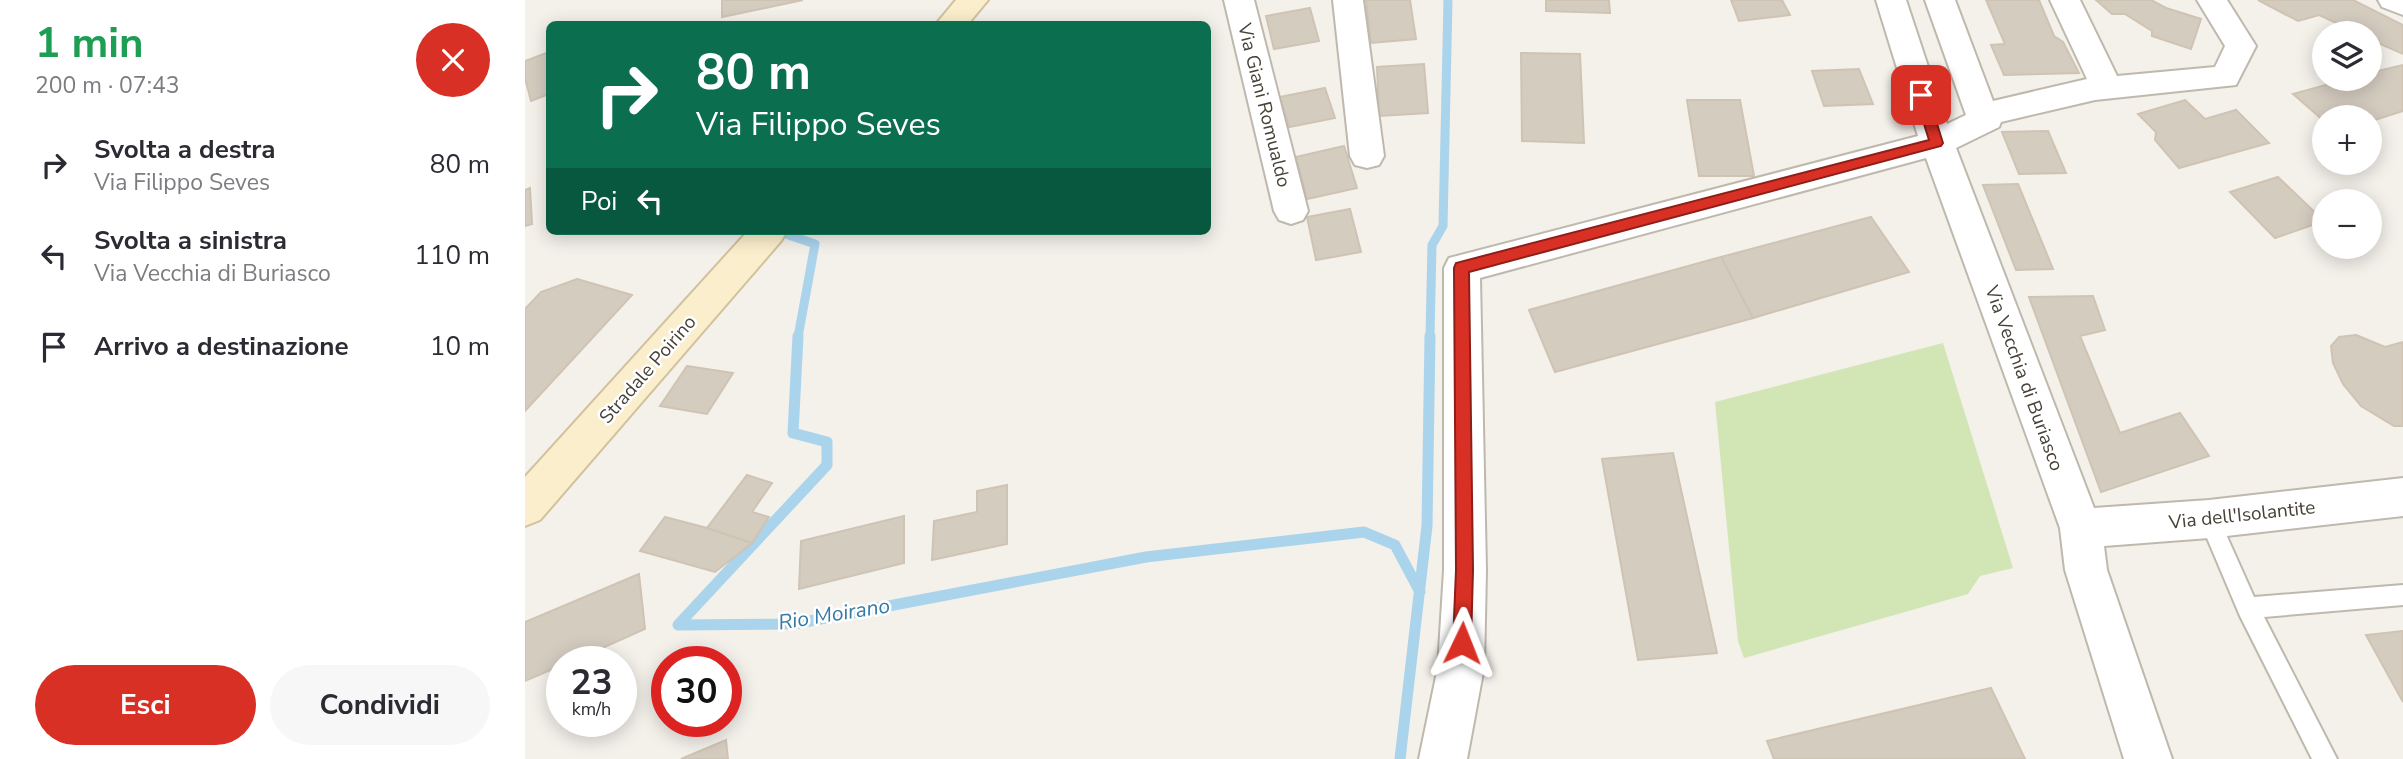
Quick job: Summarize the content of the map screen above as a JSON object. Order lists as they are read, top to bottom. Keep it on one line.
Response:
{"streets":{"main road":["Stradale Poirino"],"street":["Via Giani Romualdo","Via Vecchia di Buriasco","Via dell'Isolantite"]},"crossings":[["Via Vecchia di Buriasco","Via dell'Isolantite"]],"water":["Rio Moirano"],"page":{"heading":["1 min","200 m · 07:43"],"map_buttons":["+","−"],"turn":["80 m","Via Filippo Seves"],"list":[{"name":"Svolta a destra","note":"Via Filippo Seves","value":"80 m"},{"name":"Svolta a sinistra","note":"Via Vecchia di Buriasco","value":"110 m"},{"name":"Arrivo a destinazione","value":"10 m"}],"then":"Poi","speed":"23 km/h","limit":"30","buttons":["Esci","Condividi"]}}
